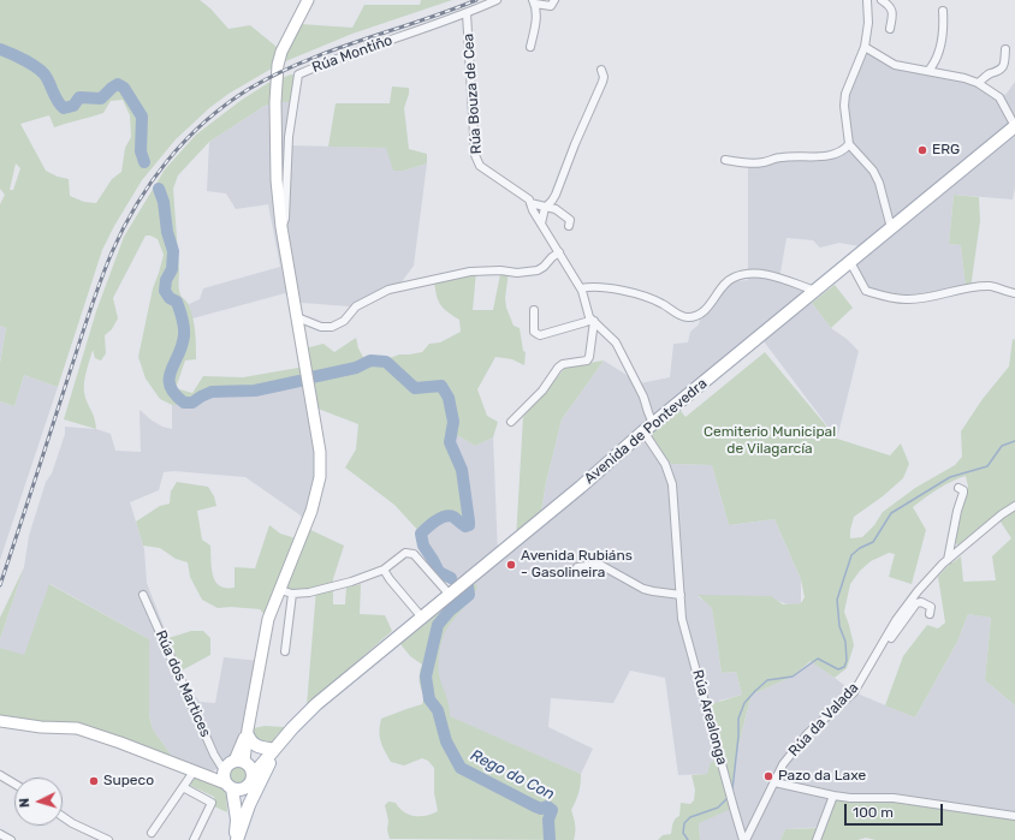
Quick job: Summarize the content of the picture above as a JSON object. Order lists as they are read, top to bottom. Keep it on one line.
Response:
{"streets":{"main road":["Avenida de Pontevedra"],"street":["Rúa Montiño","Rúa Bouza de Cea","Rúa dos Martices","Rúa Arealonga","Rúa da Valada"]},"crossings":[["Rúa Montiño","Rúa Bouza de Cea"],["Rúa Bouza de Cea","Avenida de Pontevedra"],["Avenida de Pontevedra","Rúa Arealonga"],["Rúa Arealonga","Rúa da Valada"]],"water":["Rego do Con"],"parks":["Cemiterio Municipal de Vilagarcía"],"places":["ERG","Avenida Rubiáns - Gasolineira","Pazo da Laxe","Supeco"],"scale_bar":"100 m","north":"left"}
